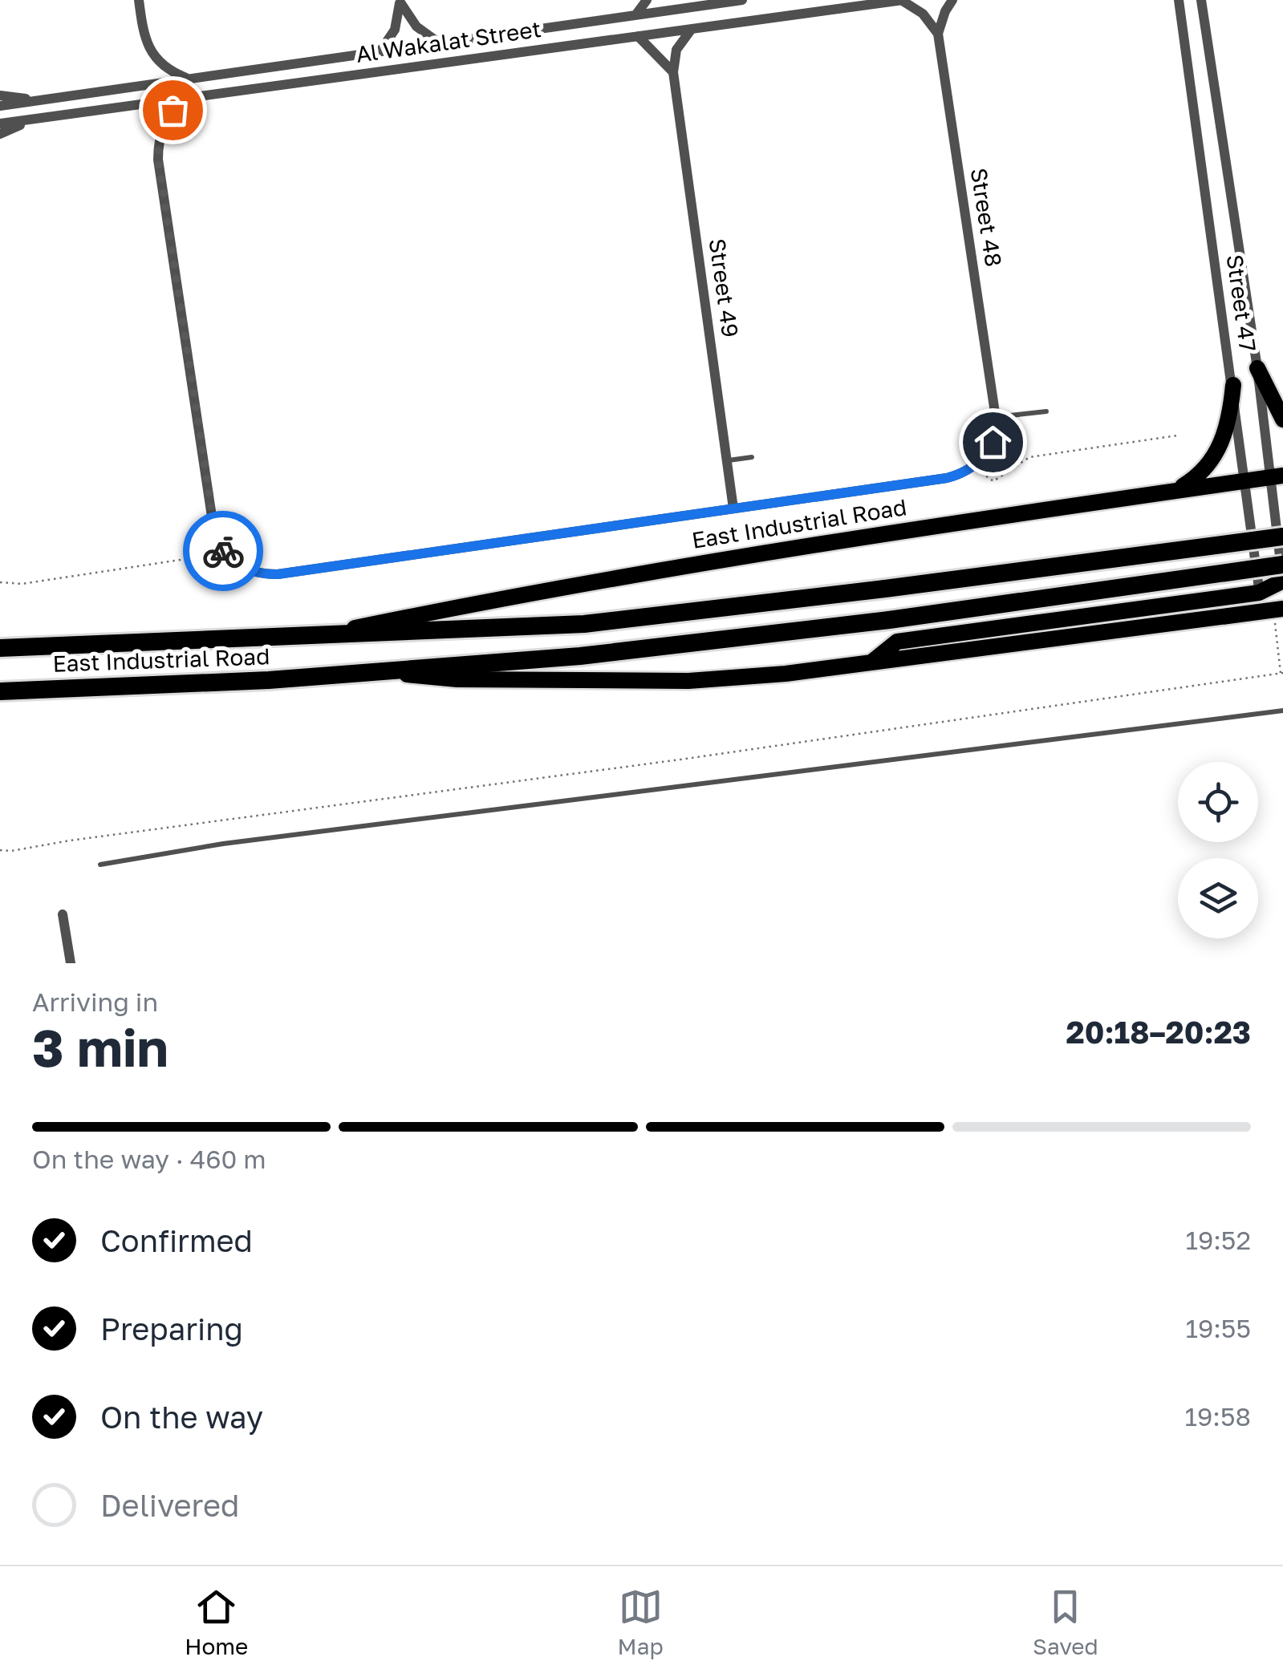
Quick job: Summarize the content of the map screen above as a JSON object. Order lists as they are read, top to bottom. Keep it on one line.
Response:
{"streets":{"highway":["East Industrial Road"],"street":["Al Wakalat Street","Street 48","Street 49","Street 47"]},"crossings":[["Al Wakalat Street","Street 49"],["Street 49","East Industrial Road"],["Street 47","East Industrial Road"]],"page":{"heading":["3 min","Arriving in","20:18–20:23"],"bar":"On the way · 460 m","list":[["Confirmed","19:52"],["Preparing","19:55"],["On the way","19:58"],"Delivered"],"tabs":["Home","Map","Saved"]}}
